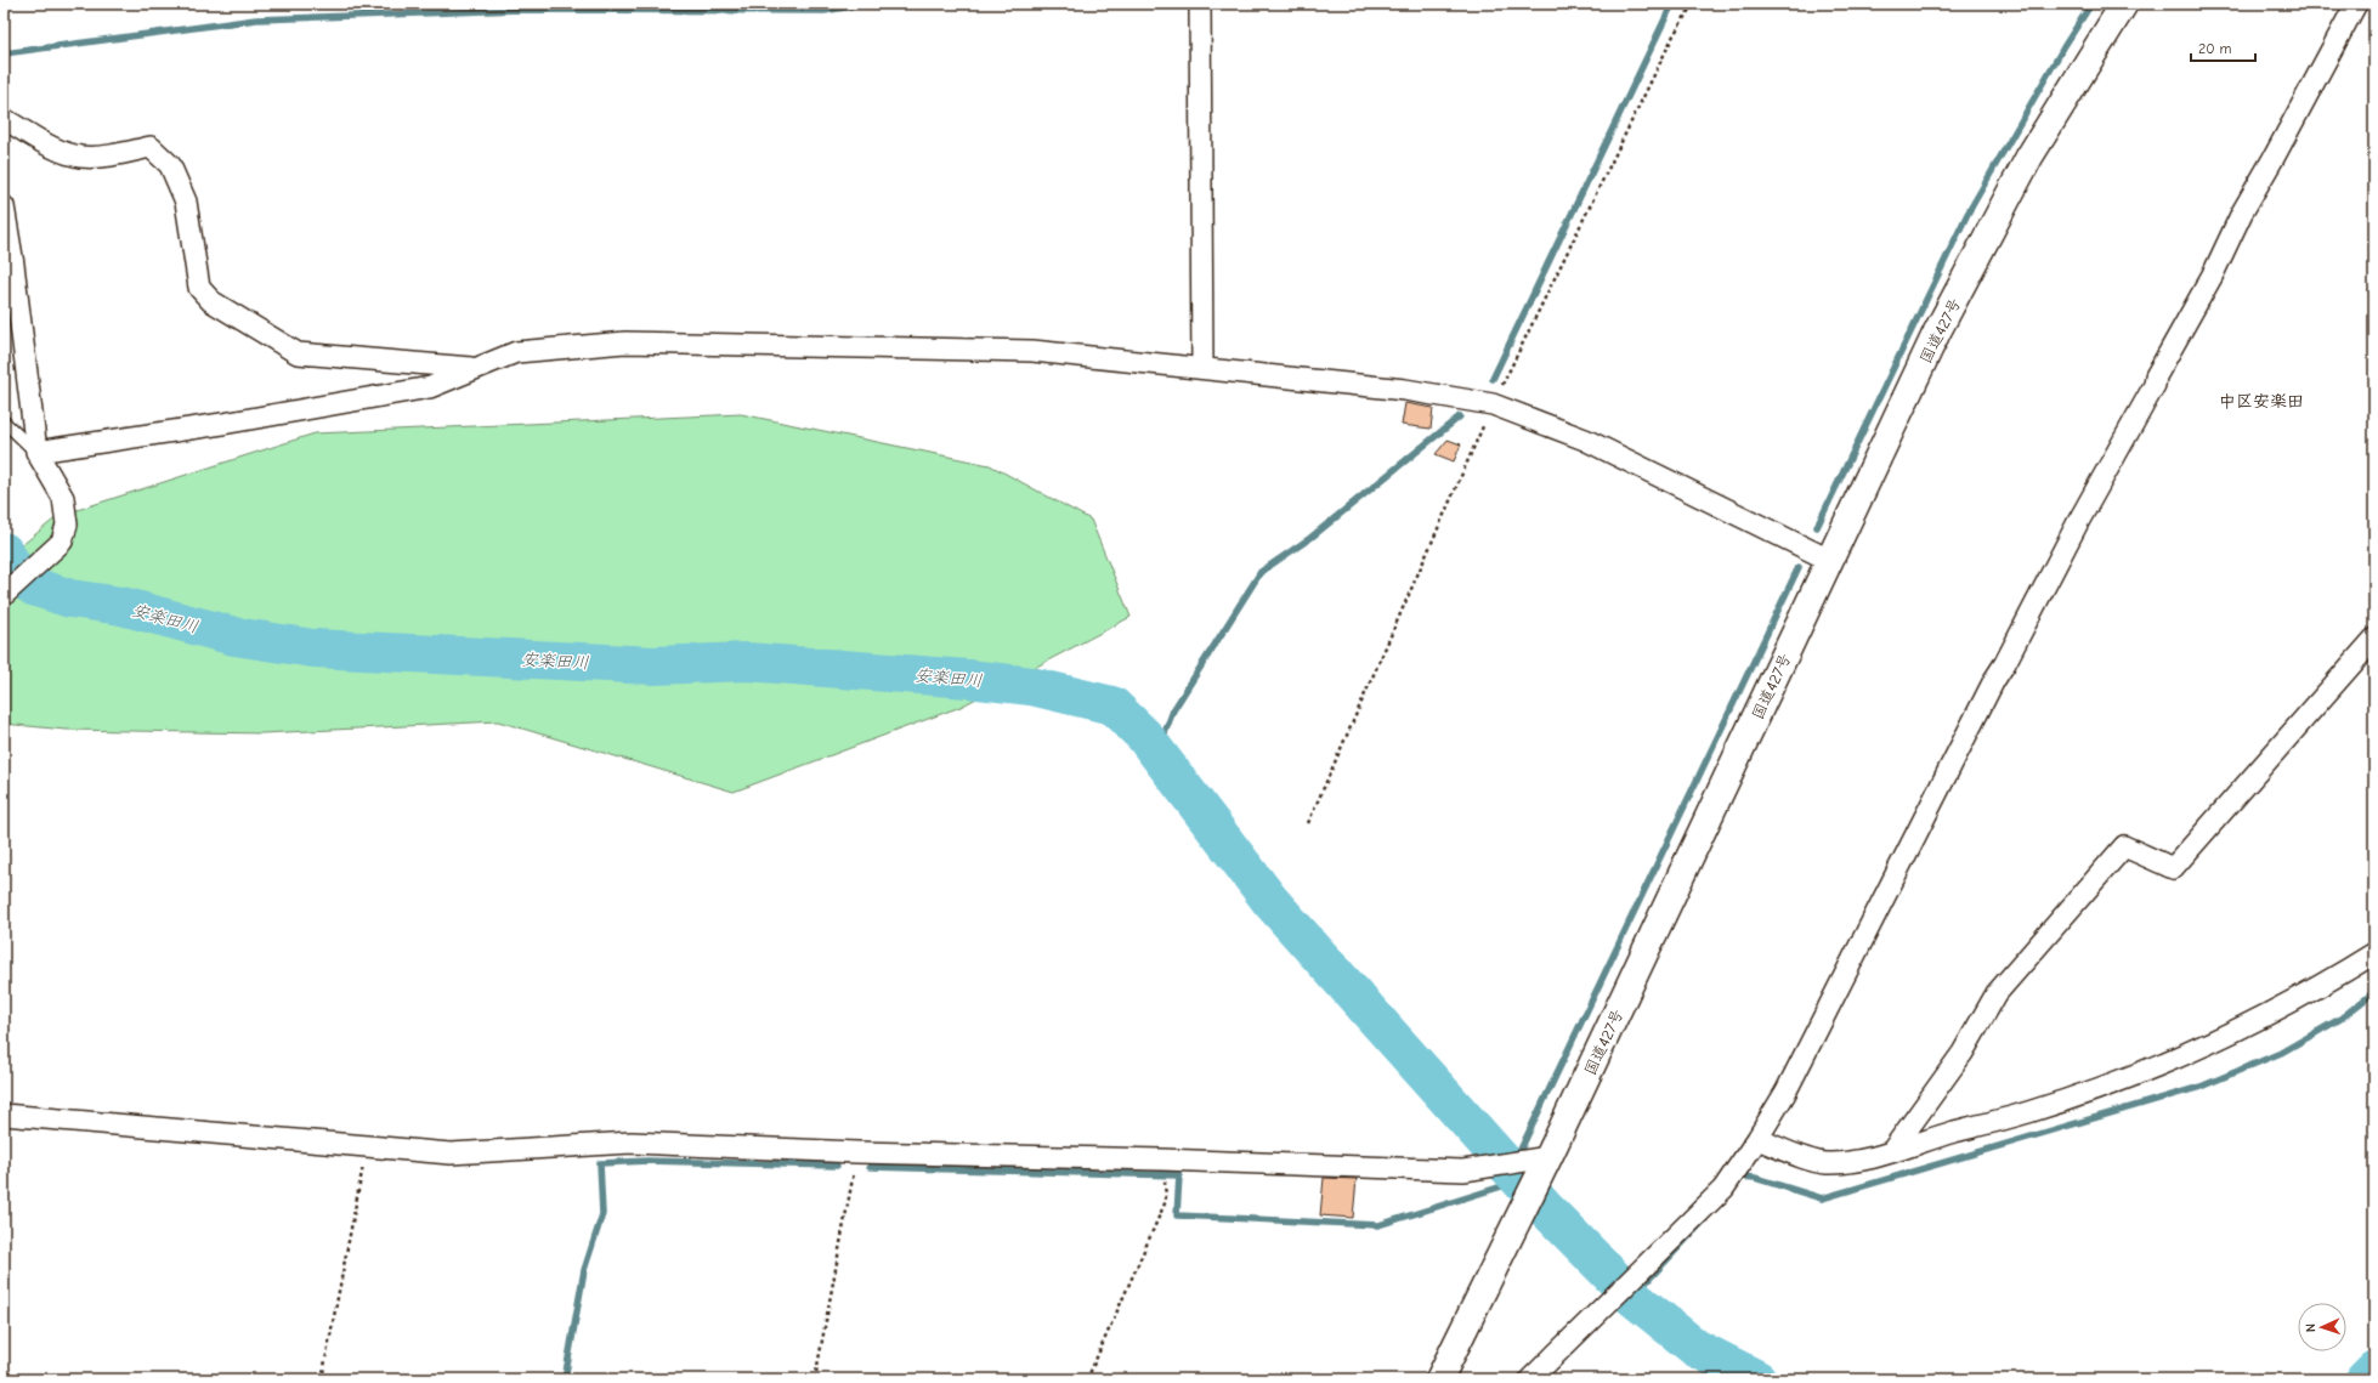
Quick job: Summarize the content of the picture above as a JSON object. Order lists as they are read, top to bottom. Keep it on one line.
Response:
{"streets":{"highway":["国道427号"]},"districts":["中区安楽田"],"water":["安楽田川"],"scale_bar":"20 m","north":"left"}
